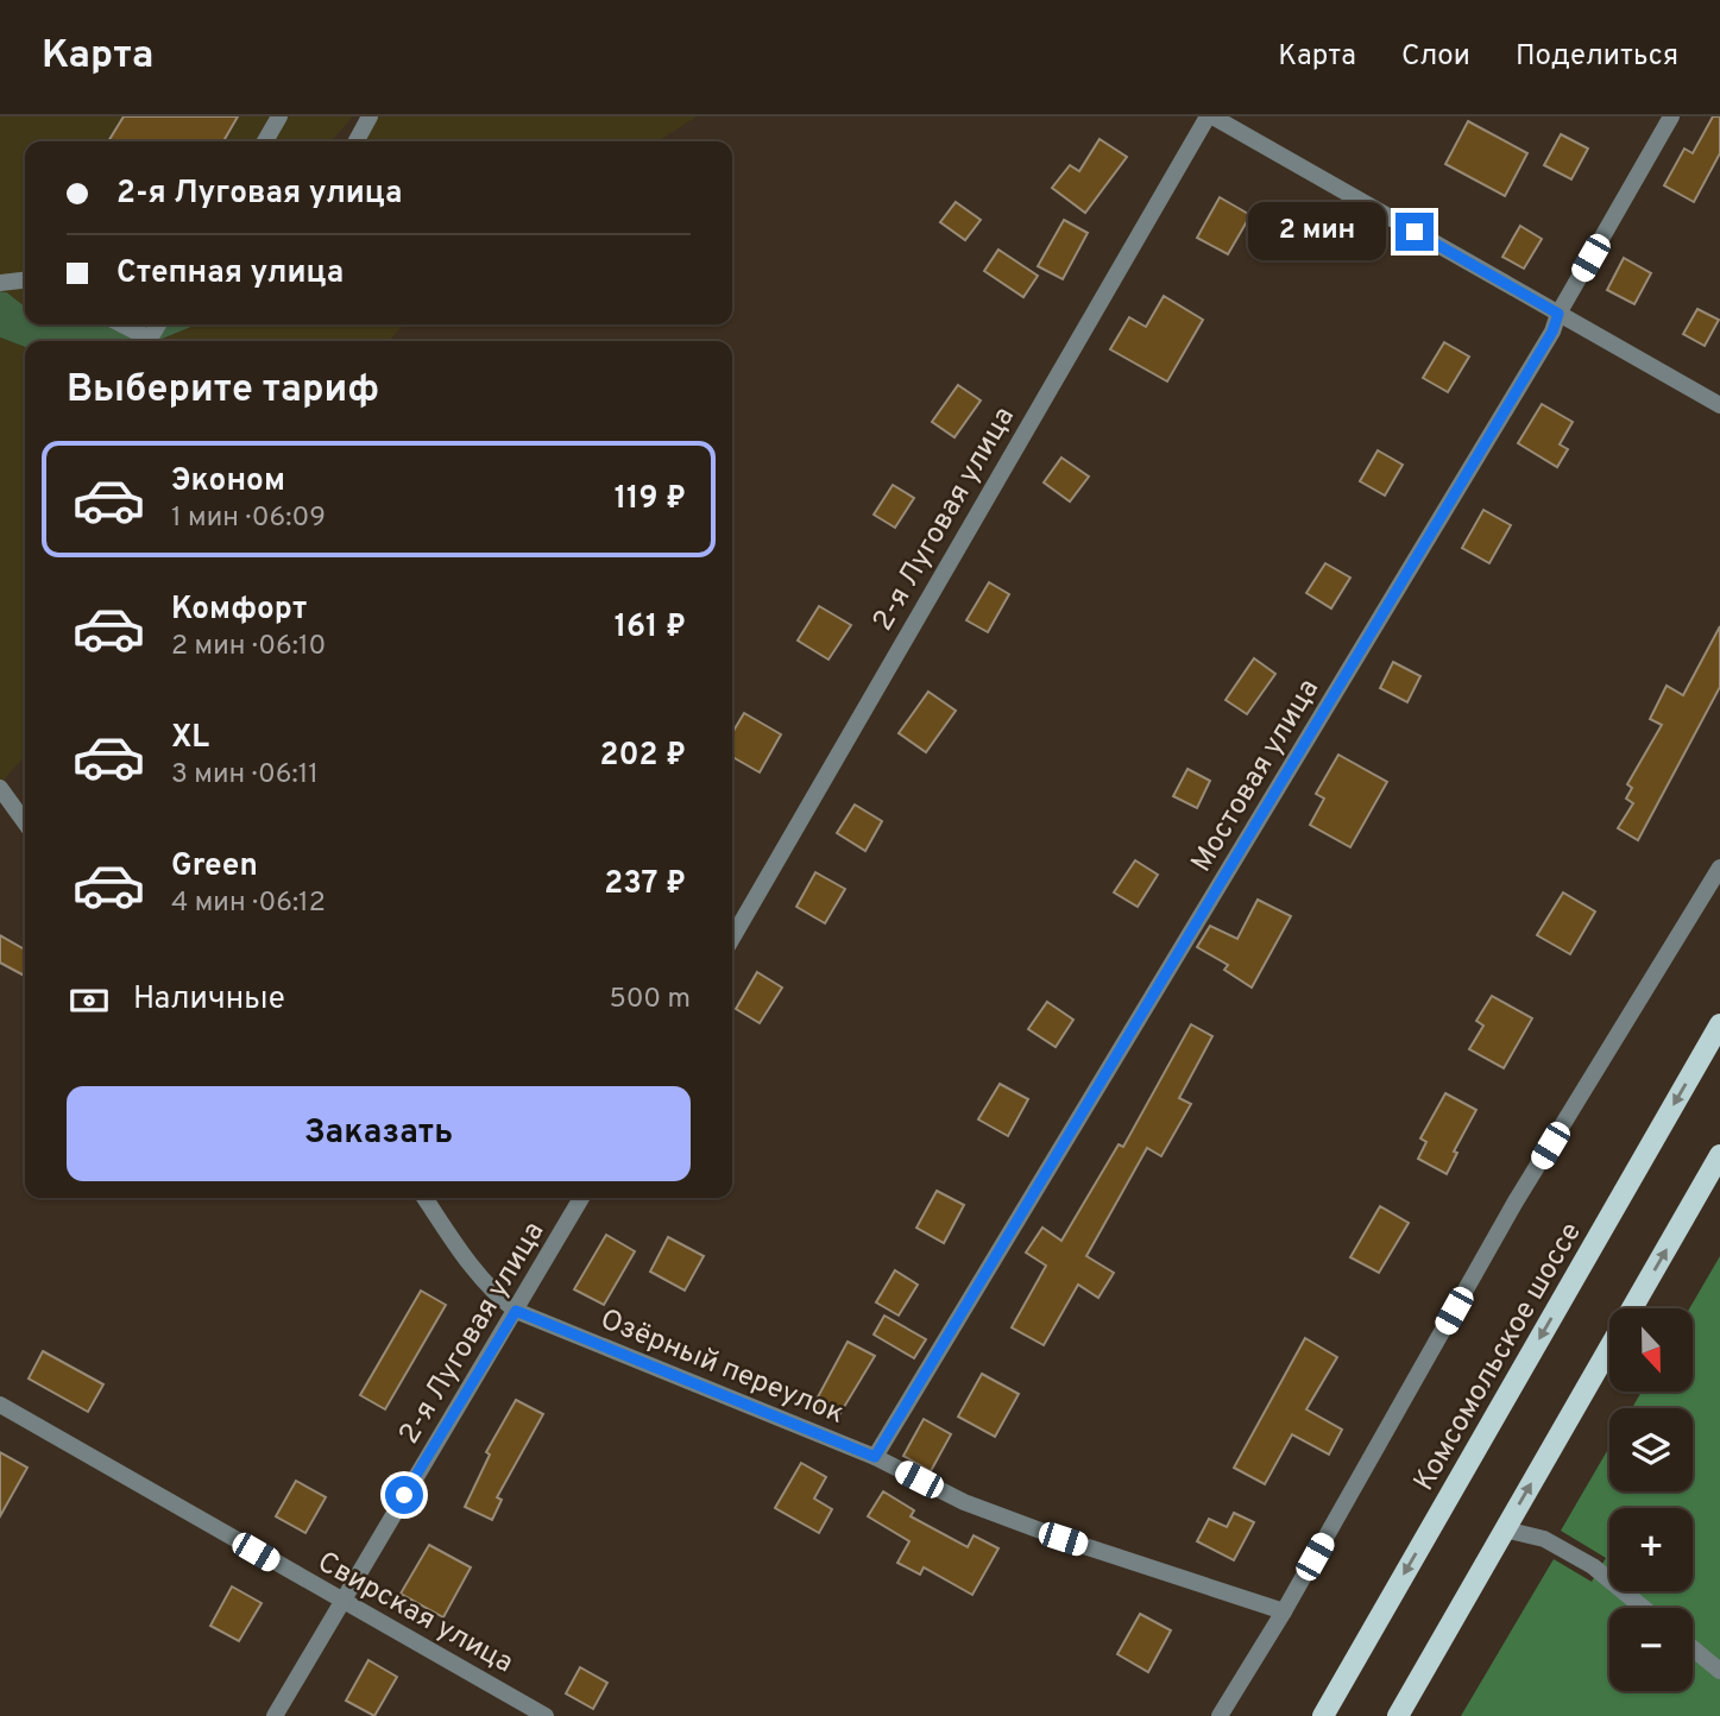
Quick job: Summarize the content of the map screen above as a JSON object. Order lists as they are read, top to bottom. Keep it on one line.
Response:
{"streets":{"main road":["Комсомольское шоссе"],"street":["2-я Луговая улица","Мостовая улица","Озёрный переулок","Свирская улица"]},"crossings":[["2-я Луговая улица","Озёрный переулок"],["2-я Луговая улица","Свирская улица"],["Мостовая улица","Озёрный переулок"]],"north":"bottom","page":{"header":"Карта","nav":["Карта","Слои","Поделиться"],"banner":["2-я Луговая улица","Степная улица"],"bubble":"2 мин","heading":"Выберите тариф","list":[{"name":"Эконом","note":"1 мин · 06:09","value":"119 ₽"},{"name":"Комфорт","note":"2 мин · 06:10","value":"161 ₽"},{"name":"XL","note":"3 мин · 06:11","value":"202 ₽"},{"name":"Green","note":"4 мин · 06:12","value":"237 ₽"}],"pay":["Наличные","500 m"],"buttons":"Заказать","map_buttons":["+","−"]}}
